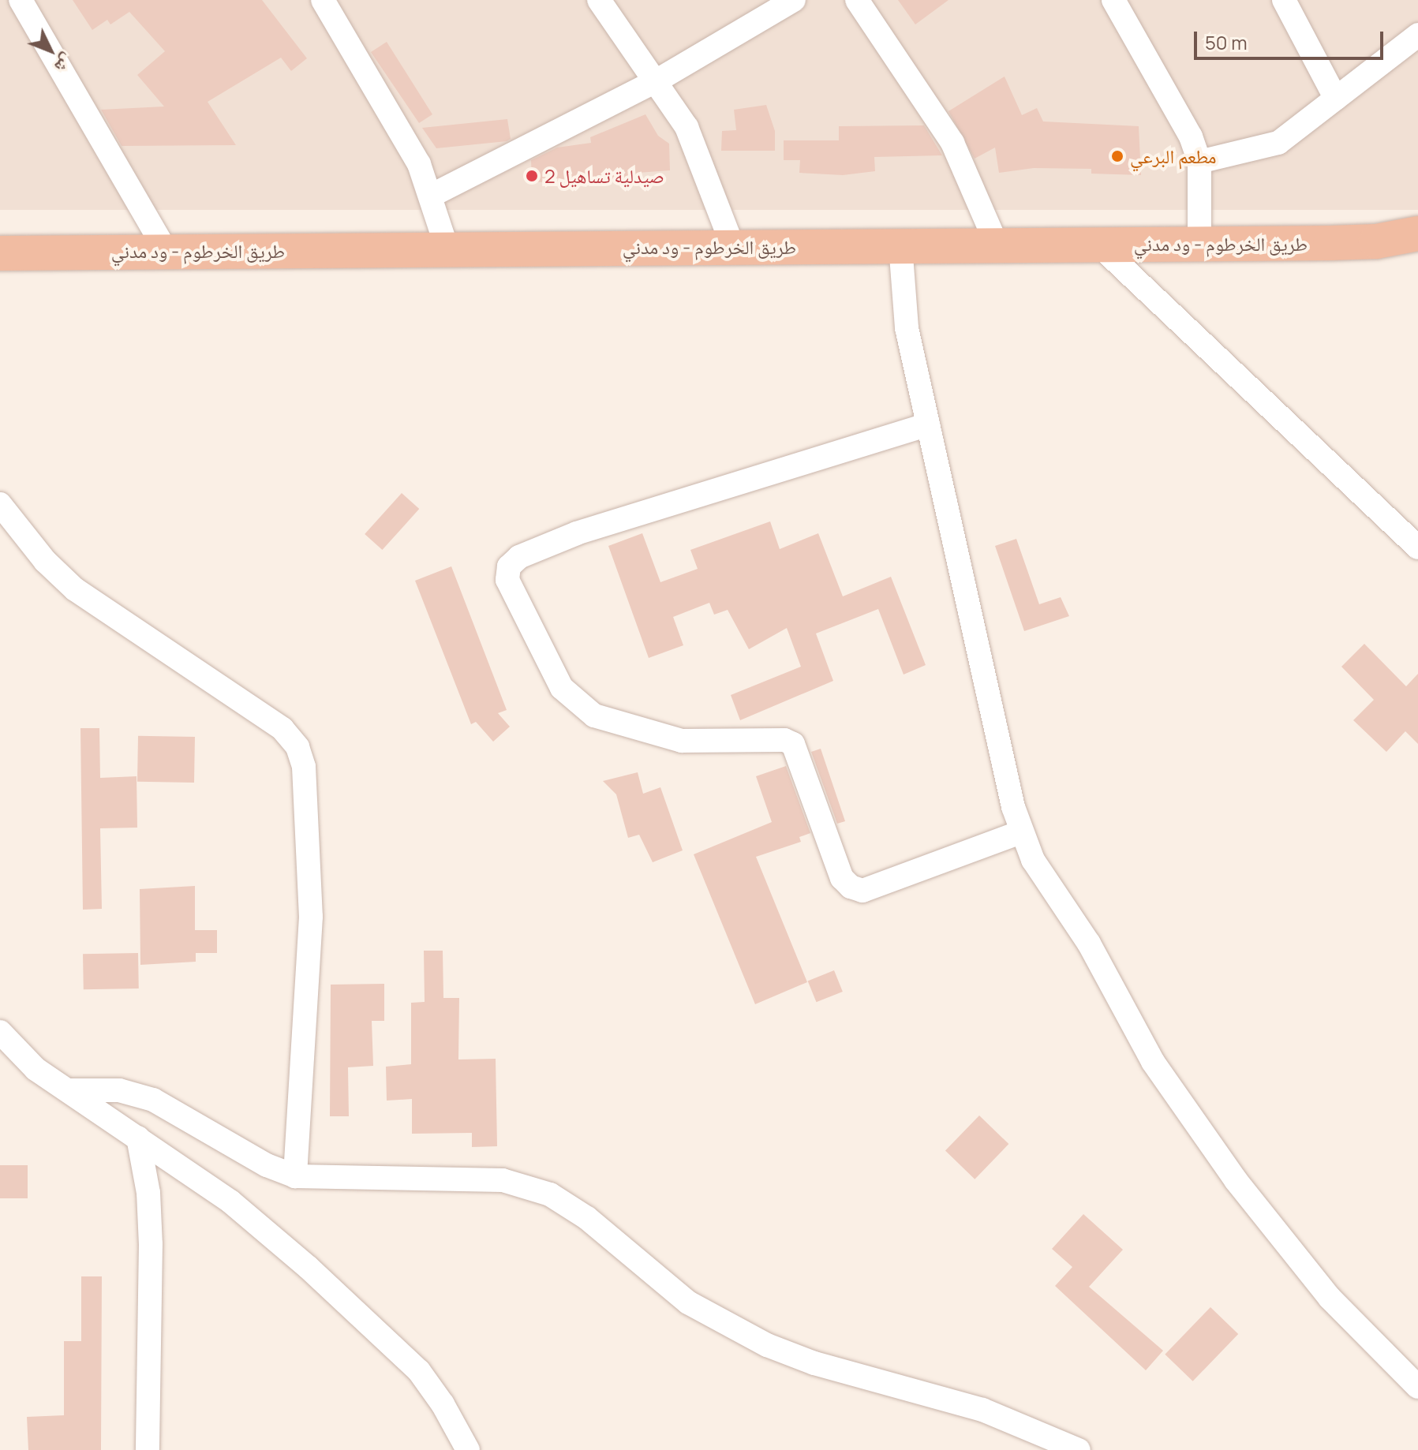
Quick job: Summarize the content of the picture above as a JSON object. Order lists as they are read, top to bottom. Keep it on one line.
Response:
{"streets":{"highway":["طريق الخرطوم - ود مدني"]},"places":["مطعم البرعي","صيدلية تساهيل 2"],"scale_bar":"50 m","north":"bottom right"}
